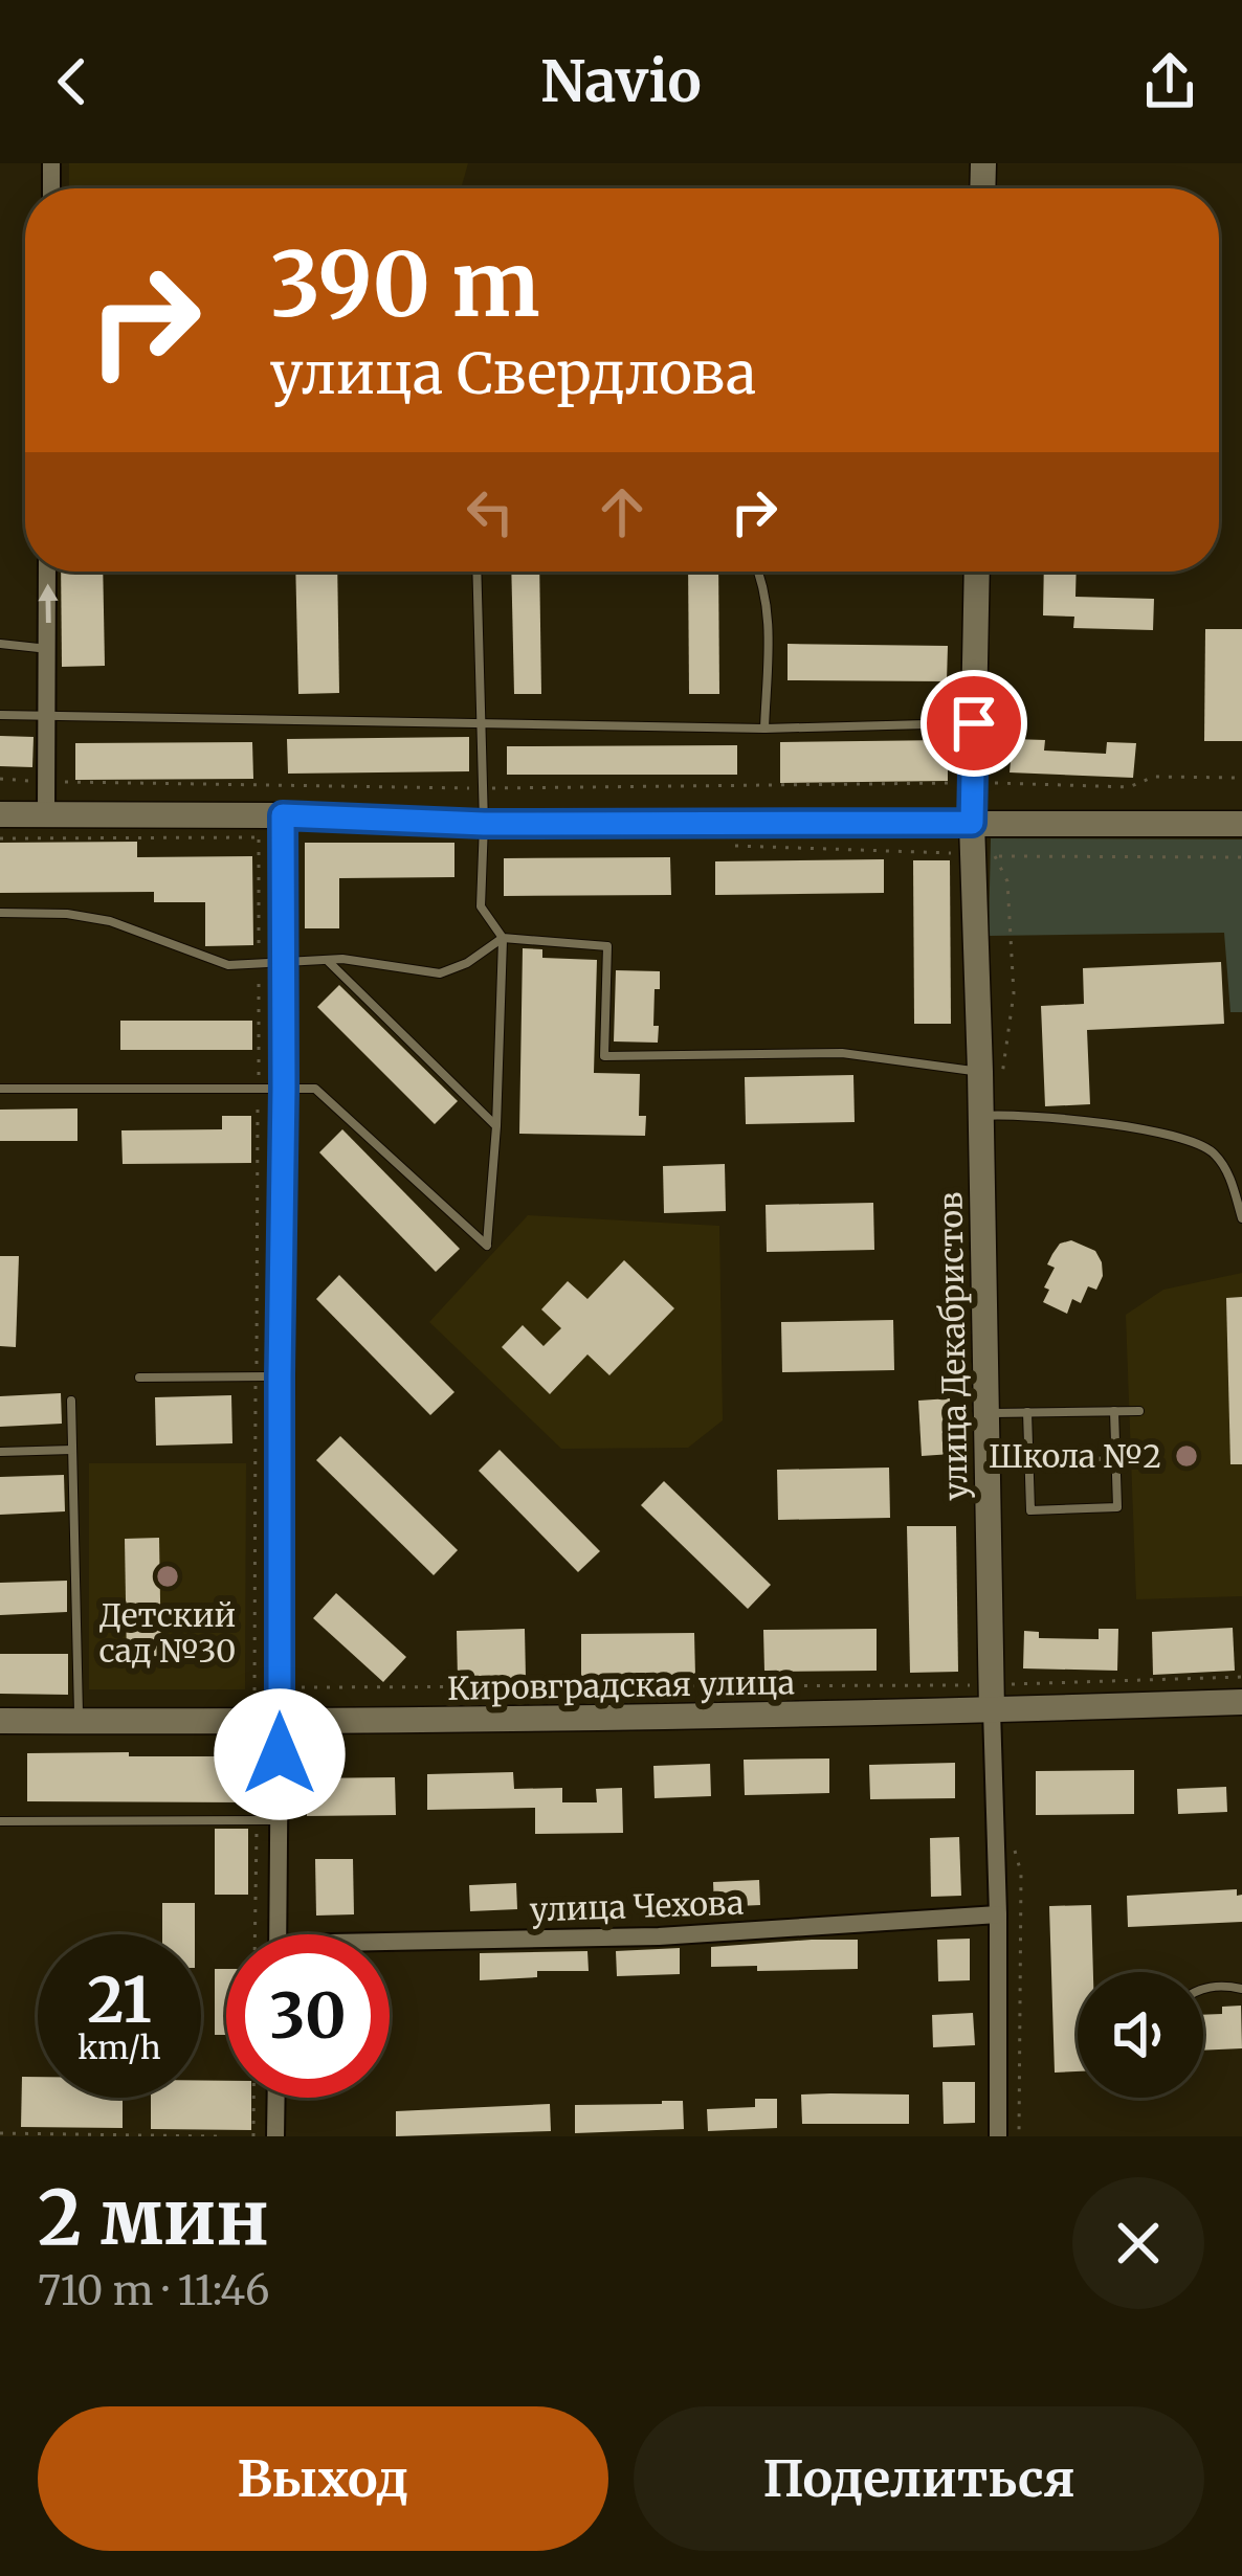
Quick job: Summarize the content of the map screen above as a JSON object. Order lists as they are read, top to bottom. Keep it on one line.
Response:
{"streets":{"street":["улица Декабристов","Кировградская улица","улица Чехова"]},"crossings":[["улица Декабристов","Кировградская улица"],["улица Декабристов","улица Чехова"]],"places":["Школа №2","Детский сад №30"],"page":{"header":"Navio","turn":["390 m","улица Свердлова"],"speed":"21 km/h","limit":"30","heading":["2 мин","710 m · 11:46"],"buttons":["Выход","Поделиться"]}}
